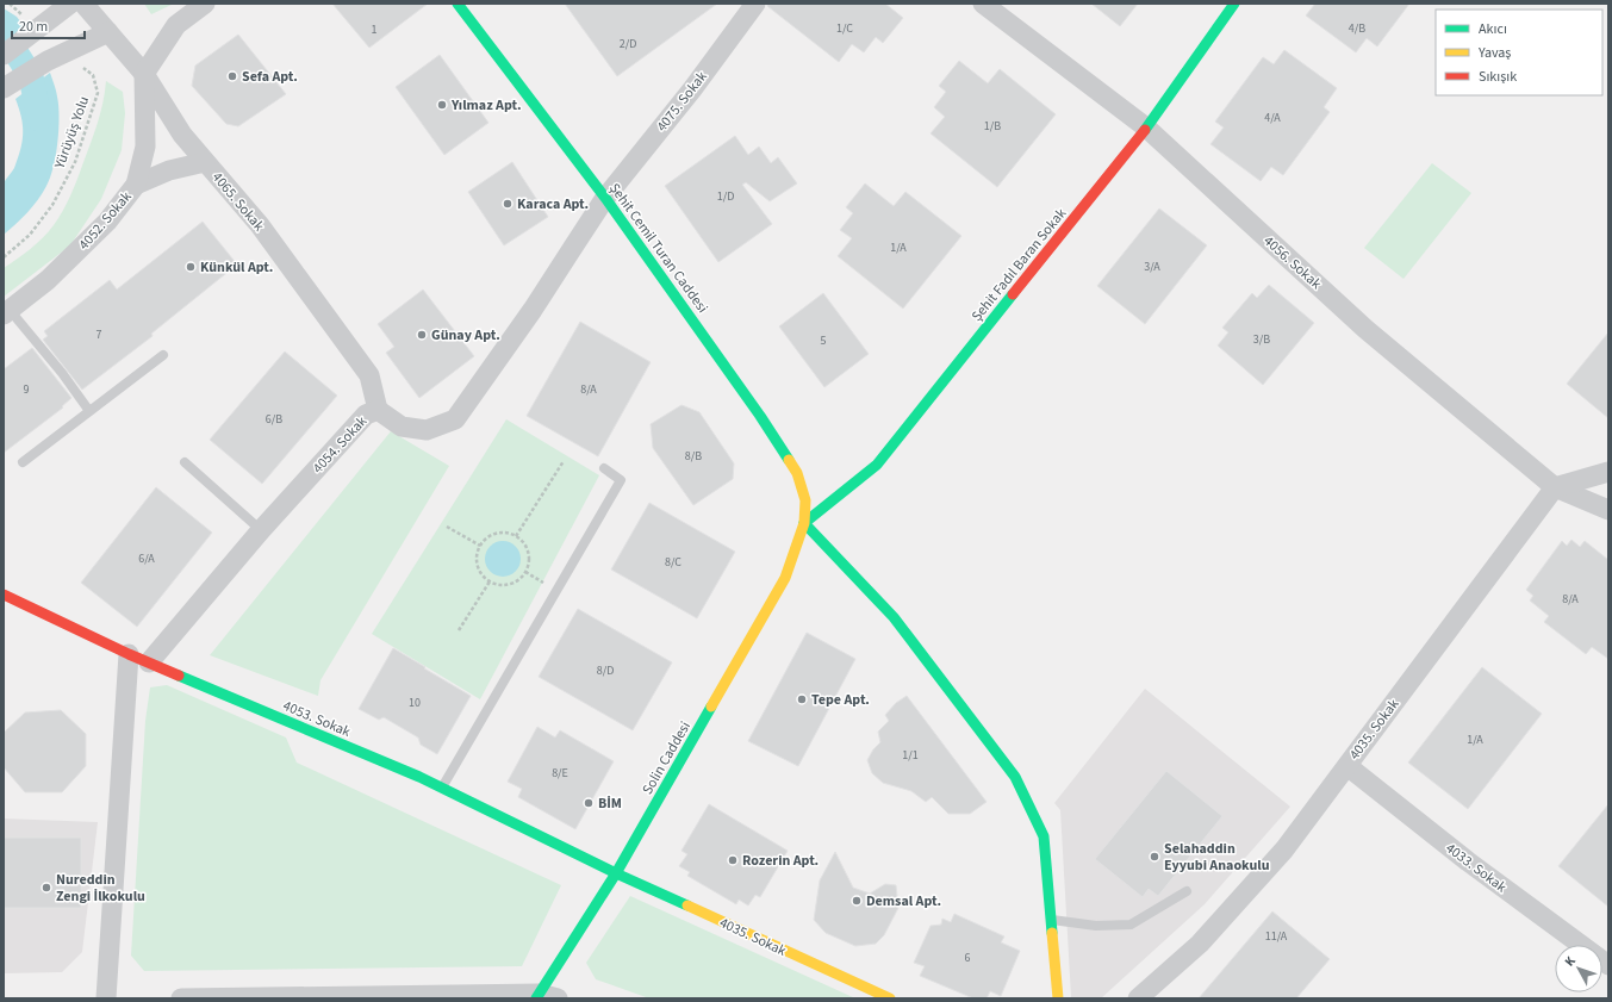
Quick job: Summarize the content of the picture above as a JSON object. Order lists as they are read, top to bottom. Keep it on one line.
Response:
{"streets":{"street":["4075. Sokak","4065. Sokak","4052. Sokak","Şehit Cemil Turan Caddesi","4056. Sokak","Şehit Fadıl Baran Sokak","4054. Sokak","4053. Sokak","4035. Sokak","Solin Caddesi","4033. Sokak"],"path":["Yürüyüş Yolu"]},"crossings":[["4075. Sokak","Şehit Cemil Turan Caddesi"],["4075. Sokak","4054. Sokak"],["4065. Sokak","4052. Sokak"],["4065. Sokak","4054. Sokak"],["Şehit Cemil Turan Caddesi","Şehit Fadıl Baran Sokak"],["Şehit Cemil Turan Caddesi","4054. Sokak"],["Şehit Cemil Turan Caddesi","Solin Caddesi"],["4056. Sokak","Şehit Fadıl Baran Sokak"],["4056. Sokak","4035. Sokak"],["Şehit Fadıl Baran Sokak","Solin Caddesi"],["4054. Sokak","4053. Sokak"],["4053. Sokak","4035. Sokak"],["4053. Sokak","Solin Caddesi"],["4035. Sokak","Solin Caddesi"],["4035. Sokak","4033. Sokak"]],"places":["Sefa Apt.","Yılmaz Apt.","Karaca Apt.","Künkül Apt.","Günay Apt.","Tepe Apt.","BİM","Selahaddin Eyyubi Anaokulu","Rozerin Apt.","Nureddin Zengi İlkokulu","Demsal Apt."],"house_numbers":["1/C","4/B","1","2/D","4/A","1/B","1/D","1/A","3/A","7","3/B","5","9","8/A","6/B","8/B","6/A","8/C","8/A","8/D","10","1/A","1/1","8/E","11/A","6"],"legend":["Akıcı","Yavaş","Sıkışık"],"scale_bar":"20 m","north":"top left"}
